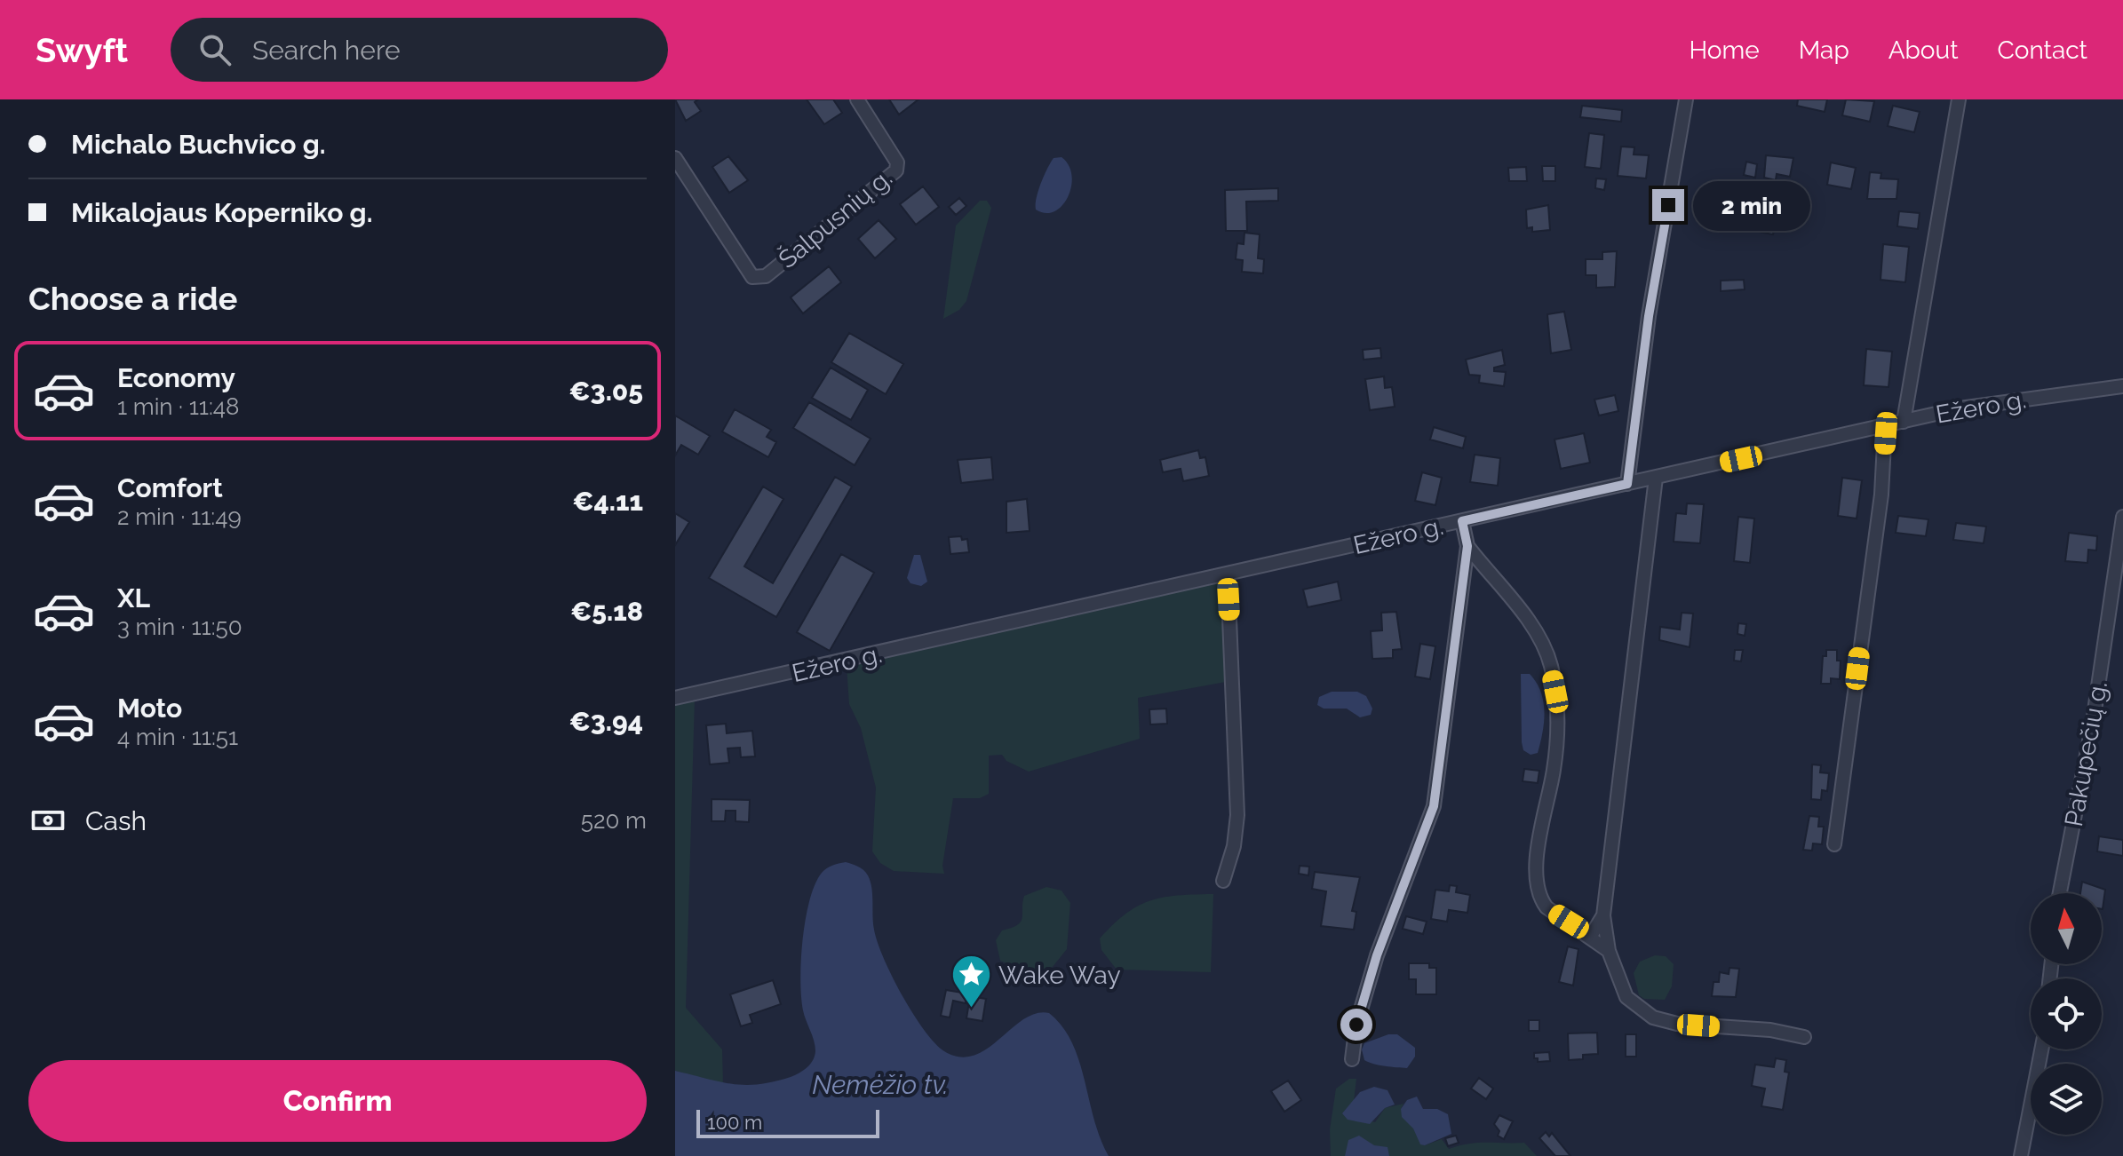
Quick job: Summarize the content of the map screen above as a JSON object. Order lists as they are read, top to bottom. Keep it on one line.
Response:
{"streets":{"street":["Šalpusnių g.","Ežero g.","Pakupečių g."]},"water":["Nemėžio tv."],"places":{"place":["Wake Way"]},"scale_bar":"100 m","north":"top","page":{"header":"Swyft","search":"Search here","nav":["Home","Map","About","Contact"],"banner":["Michalo Buchvico g.","Mikalojaus Koperniko g."],"bubble":"2 min","heading":"Choose a ride","list":[{"name":"Economy","note":"1 min · 11:48","value":"€3.05"},{"name":"Comfort","note":"2 min · 11:49","value":"€4.11"},{"name":"XL","note":"3 min · 11:50","value":"€5.18"},{"name":"Moto","note":"4 min · 11:51","value":"€3.94"}],"pay":["Cash","520 m"],"buttons":"Confirm","scale":"100 m"}}
